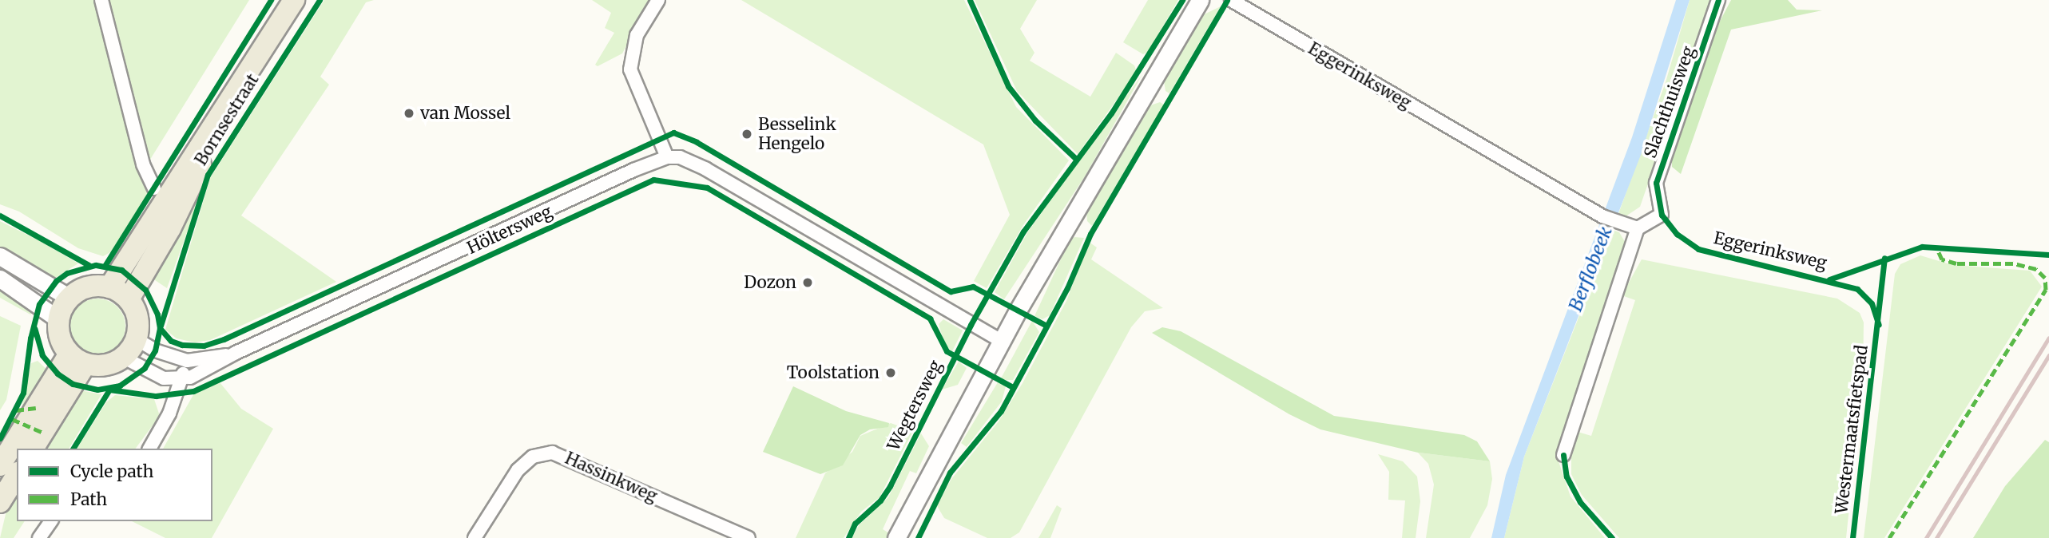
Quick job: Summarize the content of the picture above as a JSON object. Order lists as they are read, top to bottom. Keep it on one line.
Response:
{"streets":{"main road":["Bornsestraat"],"street":["Eggerinksweg","Slachthuisweg","Höltersweg","Hassinkweg"],"cycle path":["Wegtersweg","Westermaatsfietspad"]},"crossings":[["Eggerinksweg","Slachthuisweg"],["Bornsestraat","Höltersweg"]],"water":["Berflobeek"],"places":["van Mossel","Besselink Hengelo","Dozon","Toolstation"],"legend":["Cycle path","Path"]}
